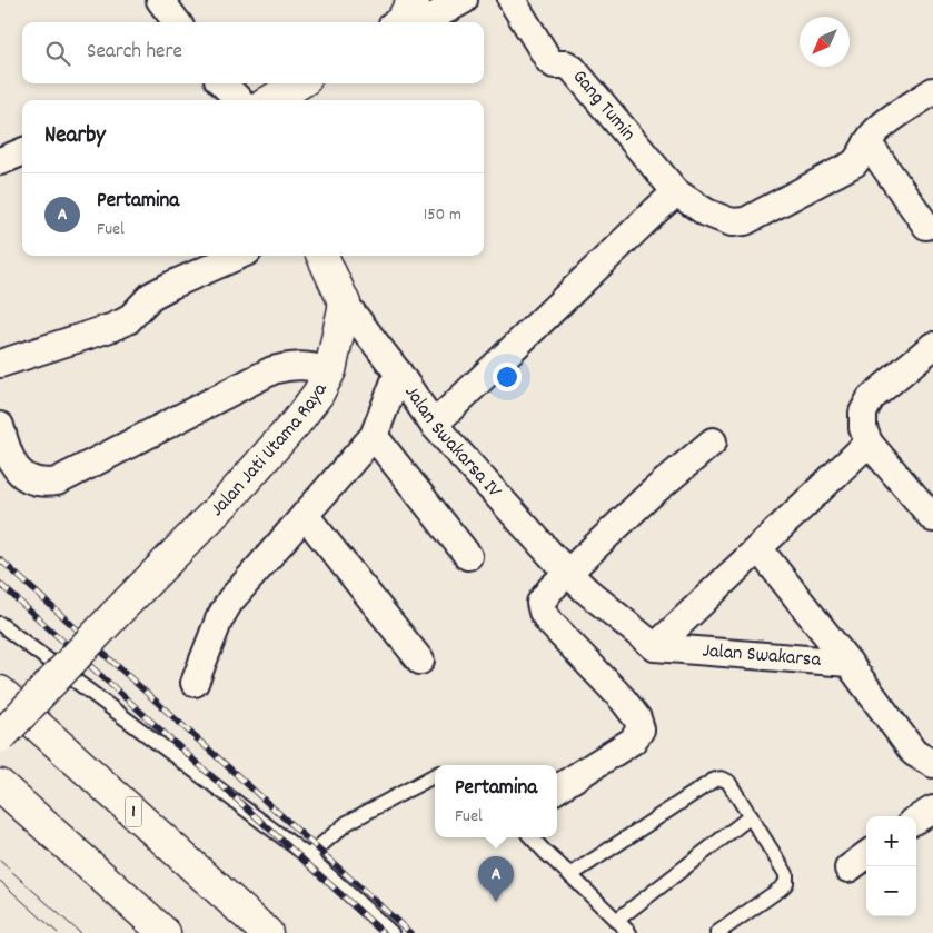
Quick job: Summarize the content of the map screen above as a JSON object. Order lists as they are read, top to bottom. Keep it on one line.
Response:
{"streets":{"main road":["Jalan Jati Utama Raya","1"],"street":["Gang Tumin","Jalan Swakarsa IV","Jalan Swakarsa"]},"crossings":[["Jalan Swakarsa IV","Jalan Jati Utama Raya"]],"north":"bottom left","page":{"search":"Search here","heading":"Nearby","list":[{"mark":"A","name":"Pertamina","note":"Fuel","value":"150 m"}],"popup":["Pertamina","Fuel"],"map_buttons":["+","−"],"pins":"A"}}
